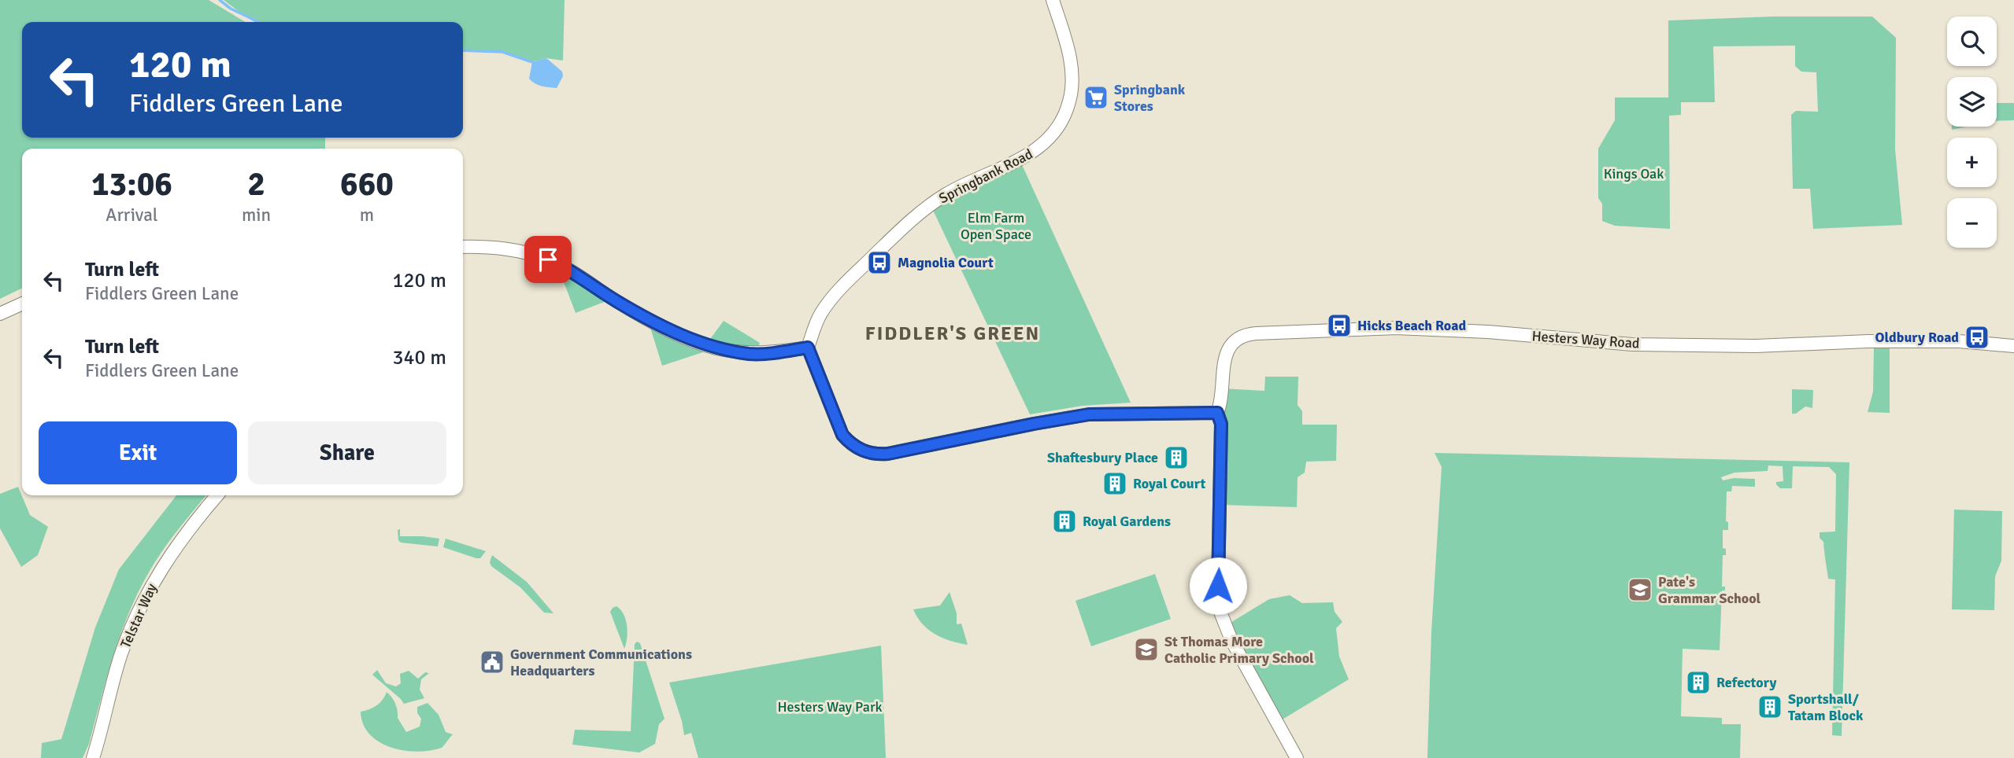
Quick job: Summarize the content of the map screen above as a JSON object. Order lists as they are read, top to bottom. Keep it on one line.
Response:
{"streets":{"street":["Springbank Road","Hesters Way Road","Telstar Way"]},"districts":["FIDDLER'S GREEN"],"parks":["Kings Oak","Elm Farm Open Space","Hesters Way Park"],"places":{"supermarket":["Springbank Stores"],"bus stop":["Magnolia Court","Hicks Beach Road","Oldbury Road"],"building":["Shaftesbury Place","Royal Court","Royal Gardens","Refectory","Sportshall/ Tatam Block"],"school or university":["Pate's Grammar School","St Thomas More Catholic Primary School"],"public building":["Government Communications Headquarters"]},"page":{"map_buttons":["+","−"],"turn":["120 m","Fiddlers Green Lane"],"eta":["13:06","Arrival","2","min","660","m"],"list":[{"name":"Turn left","note":"Fiddlers Green Lane","value":"120 m"},{"name":"Turn left","note":"Fiddlers Green Lane","value":"340 m"}],"buttons":["Exit","Share"]}}
